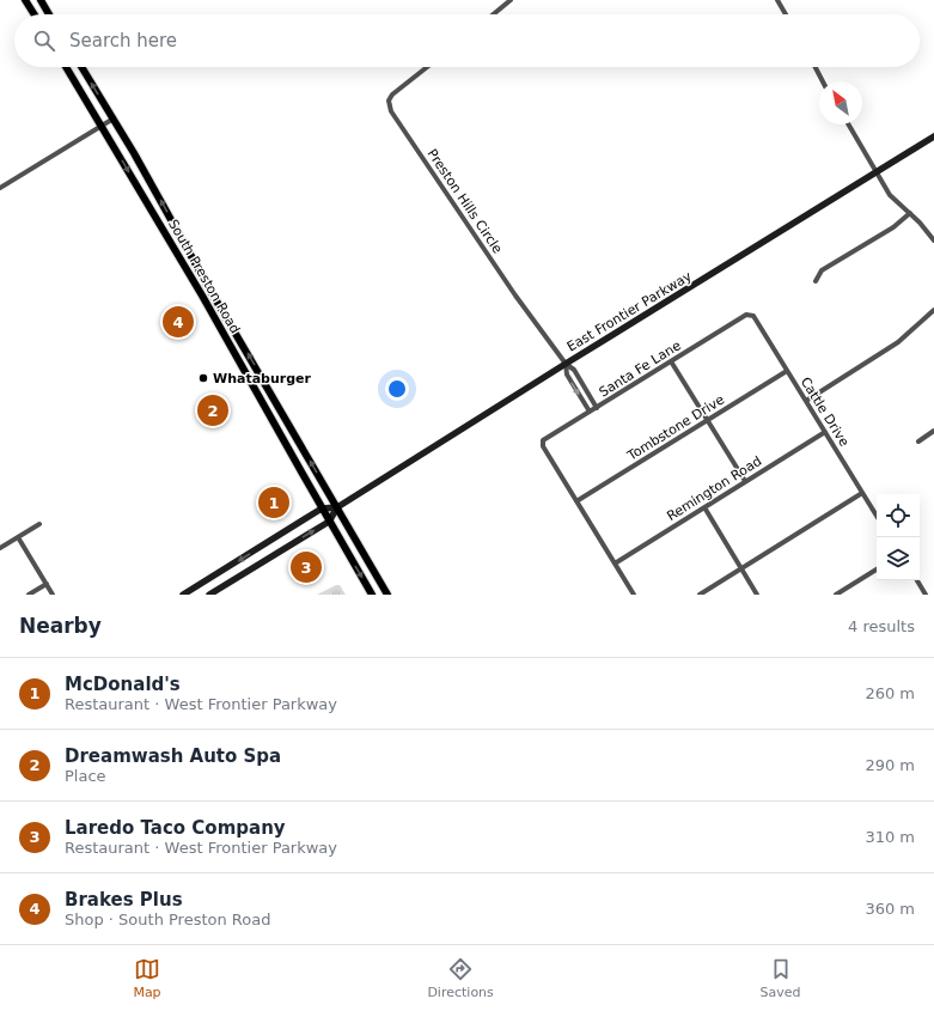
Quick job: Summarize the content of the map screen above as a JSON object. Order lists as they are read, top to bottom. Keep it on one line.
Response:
{"streets":{"main road":["South Preston Road"],"street":["Preston Hills Circle","East Frontier Parkway","Santa Fe Lane","Cattle Drive","Tombstone Drive","Remington Road"]},"crossings":[["Preston Hills Circle","East Frontier Parkway"],["South Preston Road","East Frontier Parkway"],["Santa Fe Lane","Cattle Drive"],["Santa Fe Lane","Tombstone Drive"],["Cattle Drive","Tombstone Drive"],["Cattle Drive","Remington Road"]],"places":["Whataburger"],"north":"top left","page":{"search":"Search here","pins":["4","2","1","3"],"heading":["Nearby","4 results"],"list":[{"mark":"1","name":"McDonald's","note":"Restaurant · West Frontier Parkway","value":"260 m"},{"mark":"2","name":"Dreamwash Auto Spa","note":"Place","value":"290 m"},{"mark":"3","name":"Laredo Taco Company","note":"Restaurant · West Frontier Parkway","value":"310 m"},{"mark":"4","name":"Brakes Plus","note":"Shop · South Preston Road","value":"360 m"}],"nav":["Map","Directions","Saved"]}}
